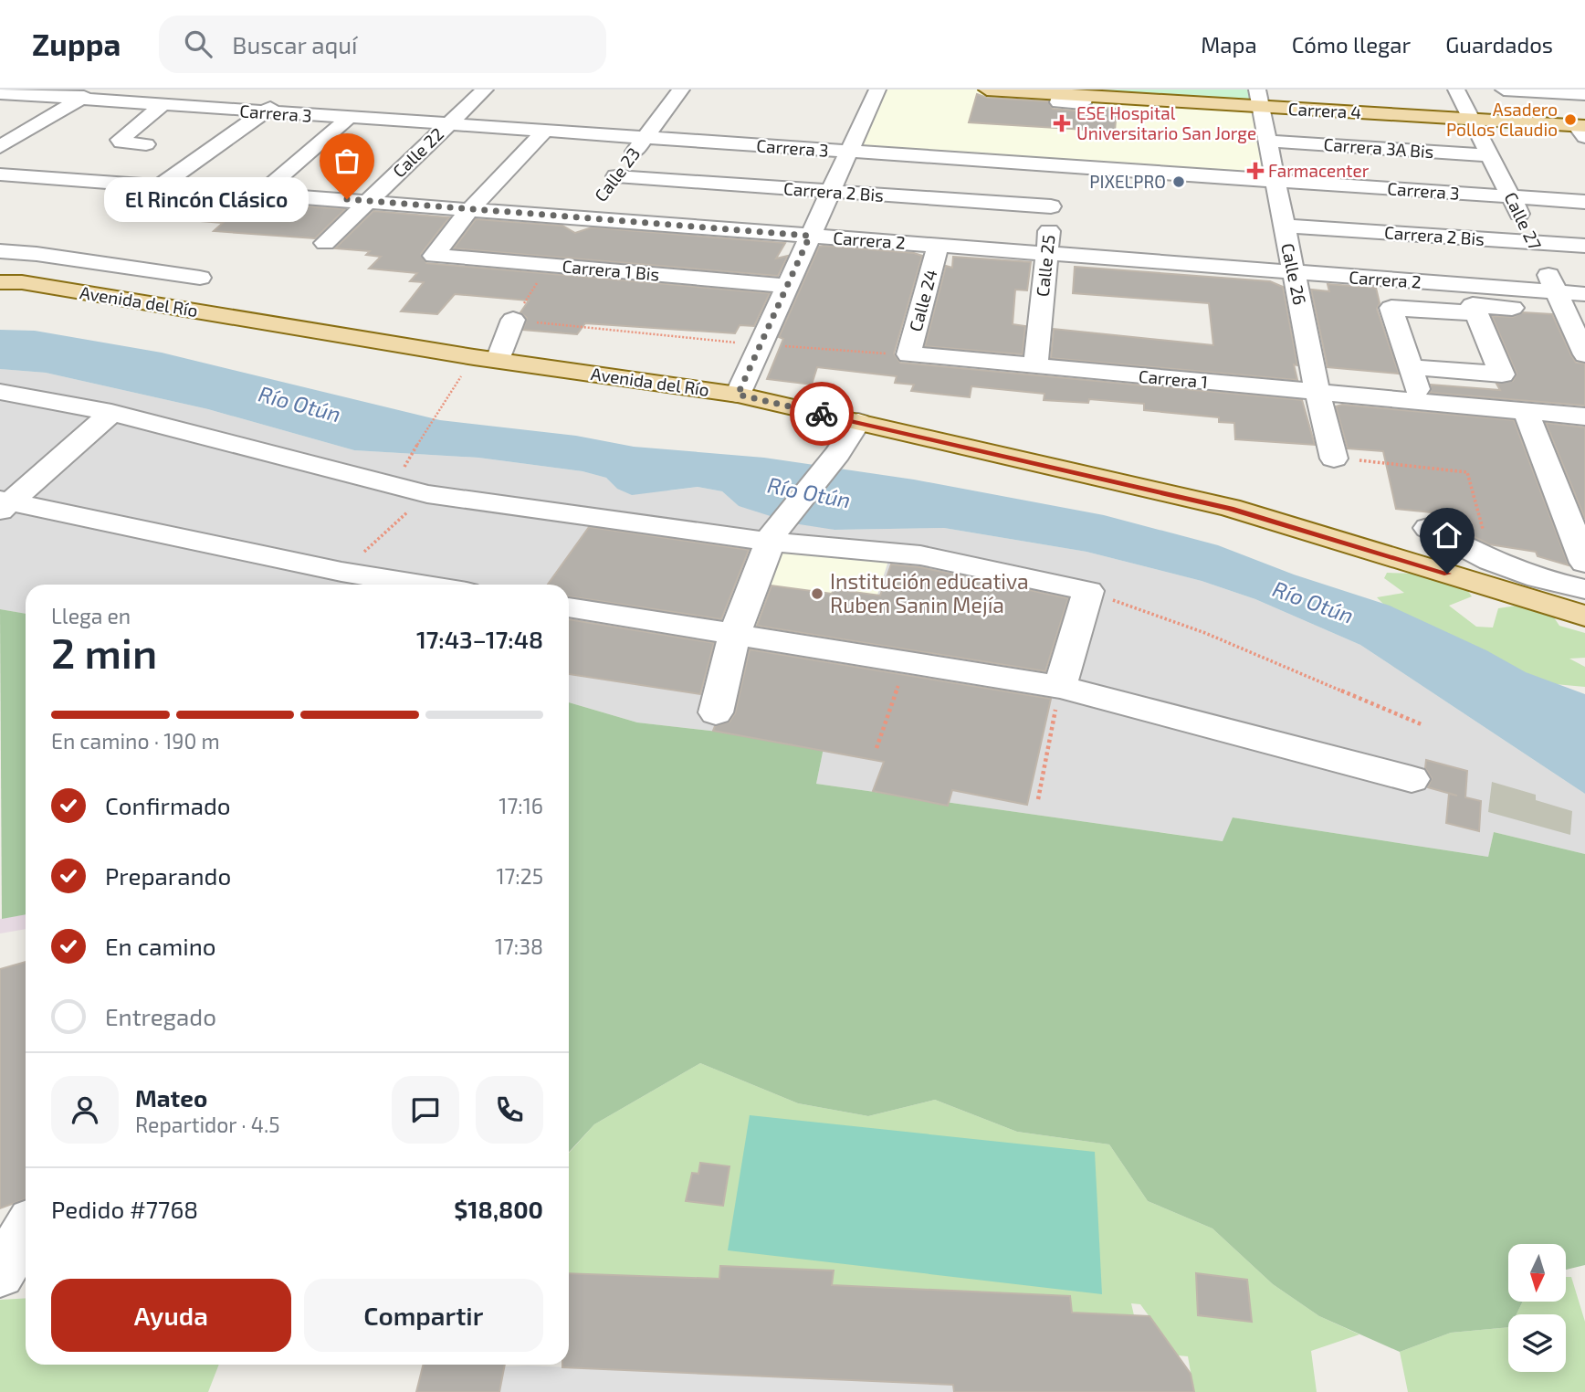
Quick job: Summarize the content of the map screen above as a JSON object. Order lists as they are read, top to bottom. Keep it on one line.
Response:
{"streets":{"main road":["Carrera 4","Avenida del Río"],"street":["Carrera 3","Carrera 3A Bis","Calle 22","Calle 23","Carrera 2 Bis","Calle 27","Carrera 2","Calle 25","Carrera 1 Bis","Calle 26","Calle 24","Carrera 1"]},"crossings":[["Carrera 4","Calle 27"],["Carrera 4","Calle 26"],["Carrera 3","Calle 22"],["Carrera 3","Calle 23"],["Carrera 3","Calle 27"],["Carrera 3","Calle 25"],["Carrera 3","Calle 26"],["Carrera 3A Bis","Calle 27"],["Carrera 3A Bis","Calle 26"],["Calle 22","Carrera 2"],["Calle 23","Carrera 2 Bis"],["Calle 23","Carrera 2"],["Calle 23","Carrera 1 Bis"],["Carrera 2 Bis","Calle 27"],["Carrera 2 Bis","Calle 25"],["Carrera 2 Bis","Calle 26"],["Calle 27","Carrera 2"],["Carrera 2","Calle 25"],["Carrera 2","Carrera 1 Bis"],["Carrera 2","Calle 26"],["Carrera 2","Calle 24"],["Calle 25","Carrera 1"],["Calle 26","Carrera 1"],["Calle 24","Carrera 1"]],"water":["Río Otún"],"places":{"other":["Asadero Pollos Claudio","PIXELPRO","El Rincón Clásico","Institución educativa Ruben Sanin Mejía"],"health":["ESE Hospital Universitario San Jorge","Farmacenter"]},"north":"bottom","page":{"header":"Zuppa","search":"Buscar aquí","nav":["Mapa","Cómo llegar","Guardados"],"bubble":"El Rincón Clásico","heading":["2 min","Llega en","17:43–17:48"],"panel":["Mateo","Repartidor · 4.5","Pedido #7768","$18,800"],"bar":"En camino · 190 m","list":[["Confirmado","17:16"],["Preparando","17:25"],["En camino","17:38"],"Entregado"],"buttons":["Ayuda","Compartir"]}}
